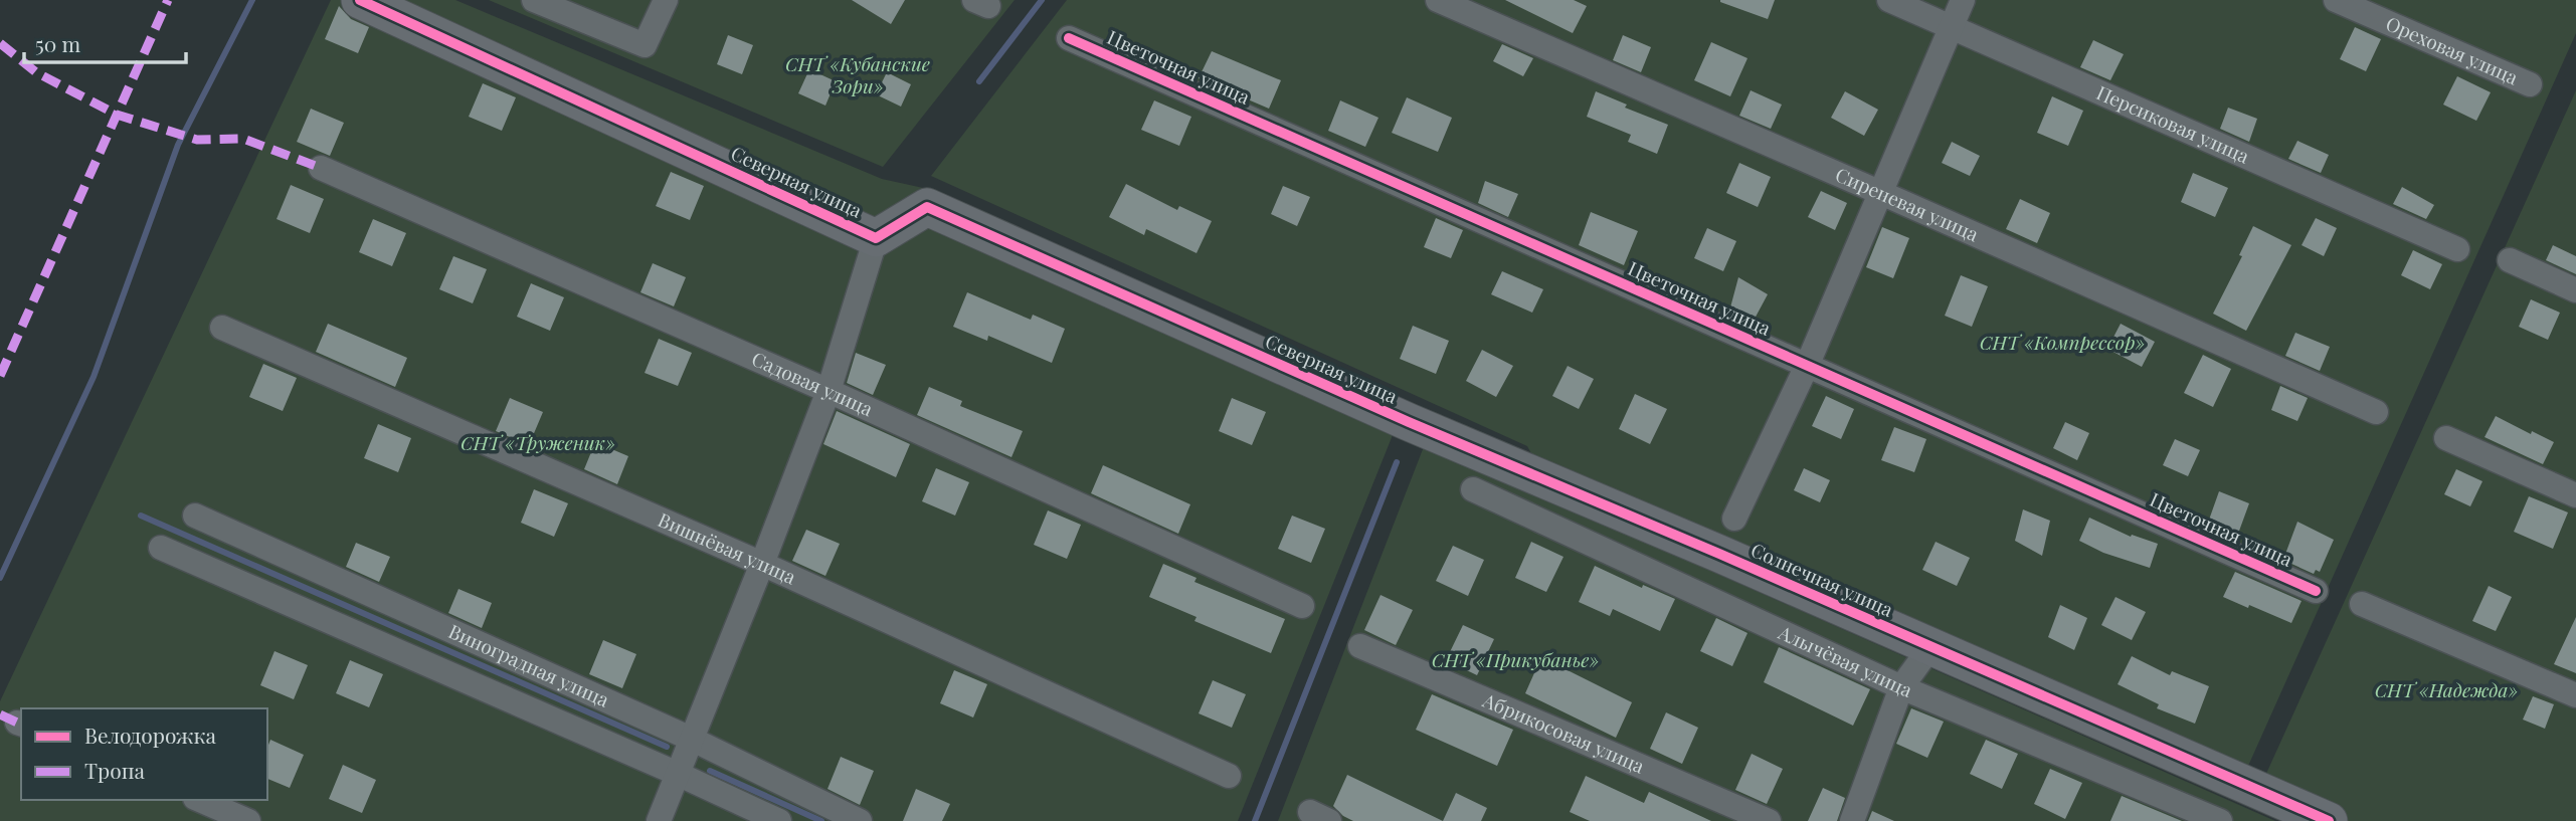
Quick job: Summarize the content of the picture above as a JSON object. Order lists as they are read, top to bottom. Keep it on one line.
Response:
{"streets":{"street":["Ореховая улица","Цветочная улица","Персиковая улица","Северная улица","Сиреневая улица","Садовая улица","Вишнёвая улица","Солнечная улица","Алычёвая улица","Виноградная улица","Абрикосовая улица"]},"crossings":[["Северная улица","Солнечная улица"]],"parks":["СНТ «Кубанские Зори»","СНТ «Компрессор»","СНТ «Труженик»","СНТ «Прикубанье»","СНТ «Надежда»"],"legend":["Велодорожка","Тропа"],"scale_bar":"50 m"}
